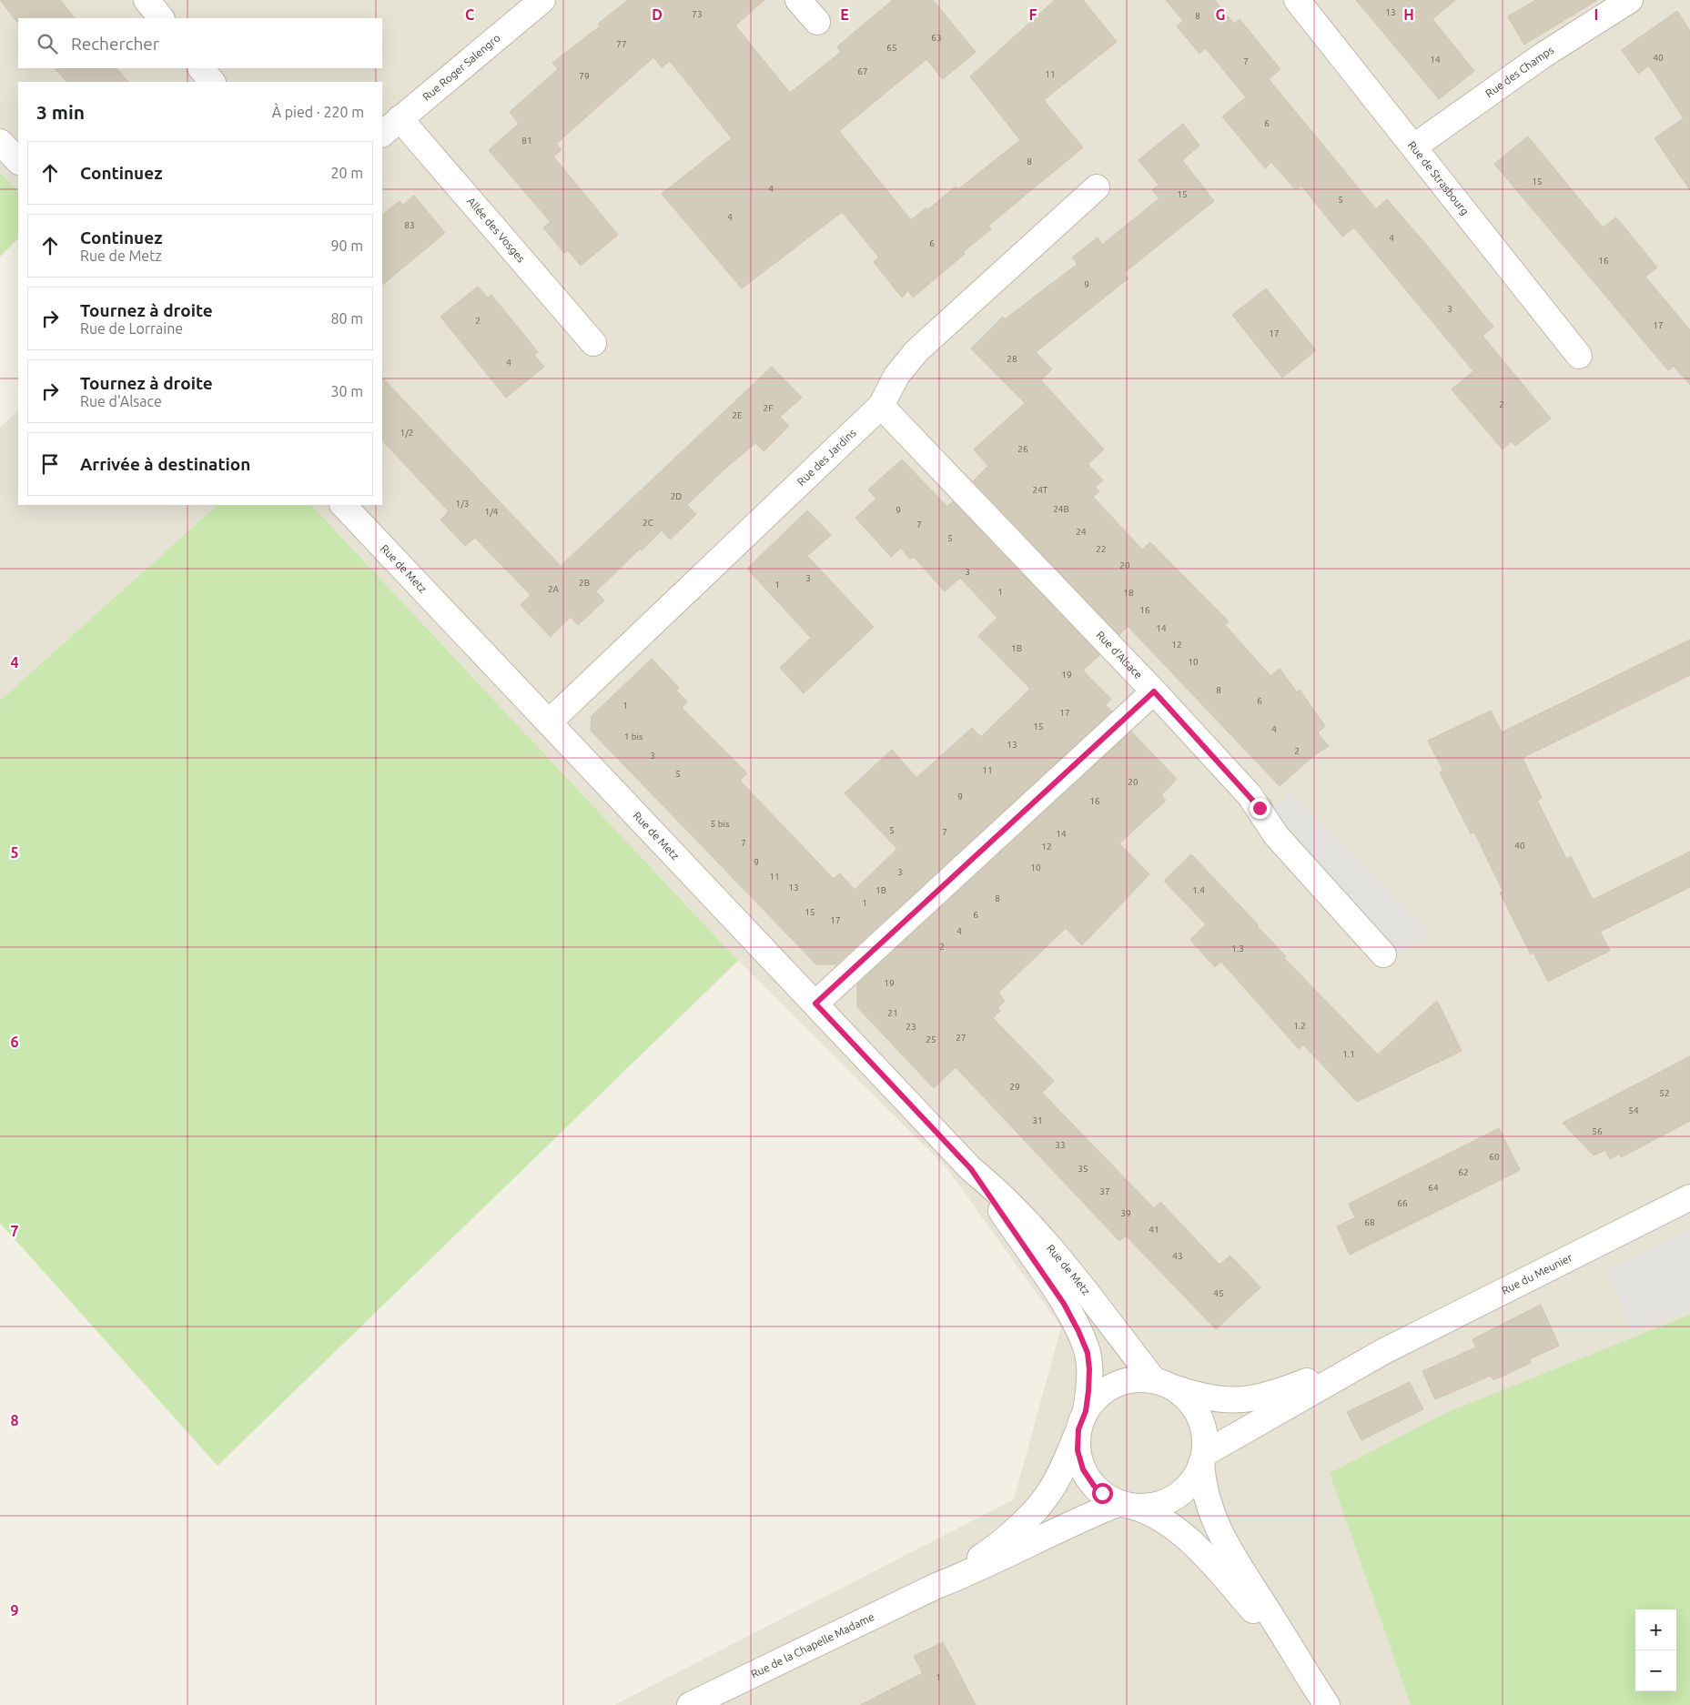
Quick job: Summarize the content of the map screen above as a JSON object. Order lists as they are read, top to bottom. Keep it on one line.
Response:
{"streets":{"street":["Rue Roger Salengro","Rue des Champs","Rue de Strasbourg","Allée des Vosges","Rue des Jardins","Rue de Metz","Rue d'Alsace","Rue du Meunier","Rue de la Chapelle Madame"]},"crossings":[["Rue Roger Salengro","Allée des Vosges"],["Rue des Champs","Rue de Strasbourg"],["Rue des Jardins","Rue de Metz"],["Rue des Jardins","Rue d'Alsace"],["Rue de Metz","Rue du Meunier"],["Rue de Metz","Rue de la Chapelle Madame"],["Rue du Meunier","Rue de la Chapelle Madame"]],"house_numbers":["13","73","8","63","77","65","40","14","7","67","11","79","6","81","8","15","4","15","5","4","83","4","6","16","9","3","2","17","17","28","4","2","2F","2E","1/2","26","24T","2D","1/3","24B","9","1/4","2C","7","24","5","22","20","3","3","2B","1","2A","1","18","16","14","12","1B","10","19","8","6","1","17","15","4","1 bis","13","2","3","11","5","20","9","16","5 bis","5","7","14","7","40","12","9","10","3","11","13","1B","1.4","8","1","15","6","17","4","2","1.3","19","21","1.2","23","27","25","1.1","29","52","54","31","56","33","60","35","62","64","37","66","39","68","41","43","45","1"],"page":{"search":"Rechercher","heading":["3 min","À pied · 220 m"],"list":[["Continuez","20 m"],["Continuez","Rue de Metz","90 m"],["Tournez à droite","Rue de Lorraine","80 m"],["Tournez à droite","Rue d'Alsace","30 m"],"Arrivée à destination"],"map_buttons":["+","−"]},"grid":{"columns":["C","D","E","F","G","H","I"],"rows":["4","5","6","7","8","9"]}}
